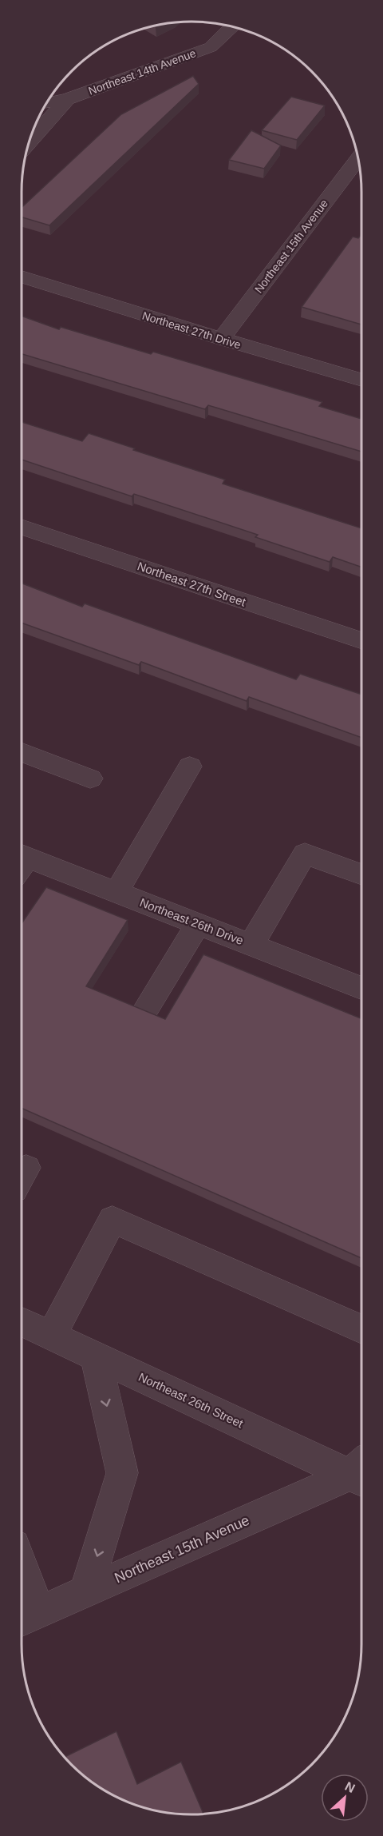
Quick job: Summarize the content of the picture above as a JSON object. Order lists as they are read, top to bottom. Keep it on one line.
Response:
{"streets":{"street":["Northeast 14th Avenue","Northeast 15th Avenue","Northeast 27th Drive","Northeast 27th Street","Northeast 26th Drive","Northeast 26th Street"]},"crossings":[["Northeast 15th Avenue","Northeast 27th Drive"]],"north":"top right"}
